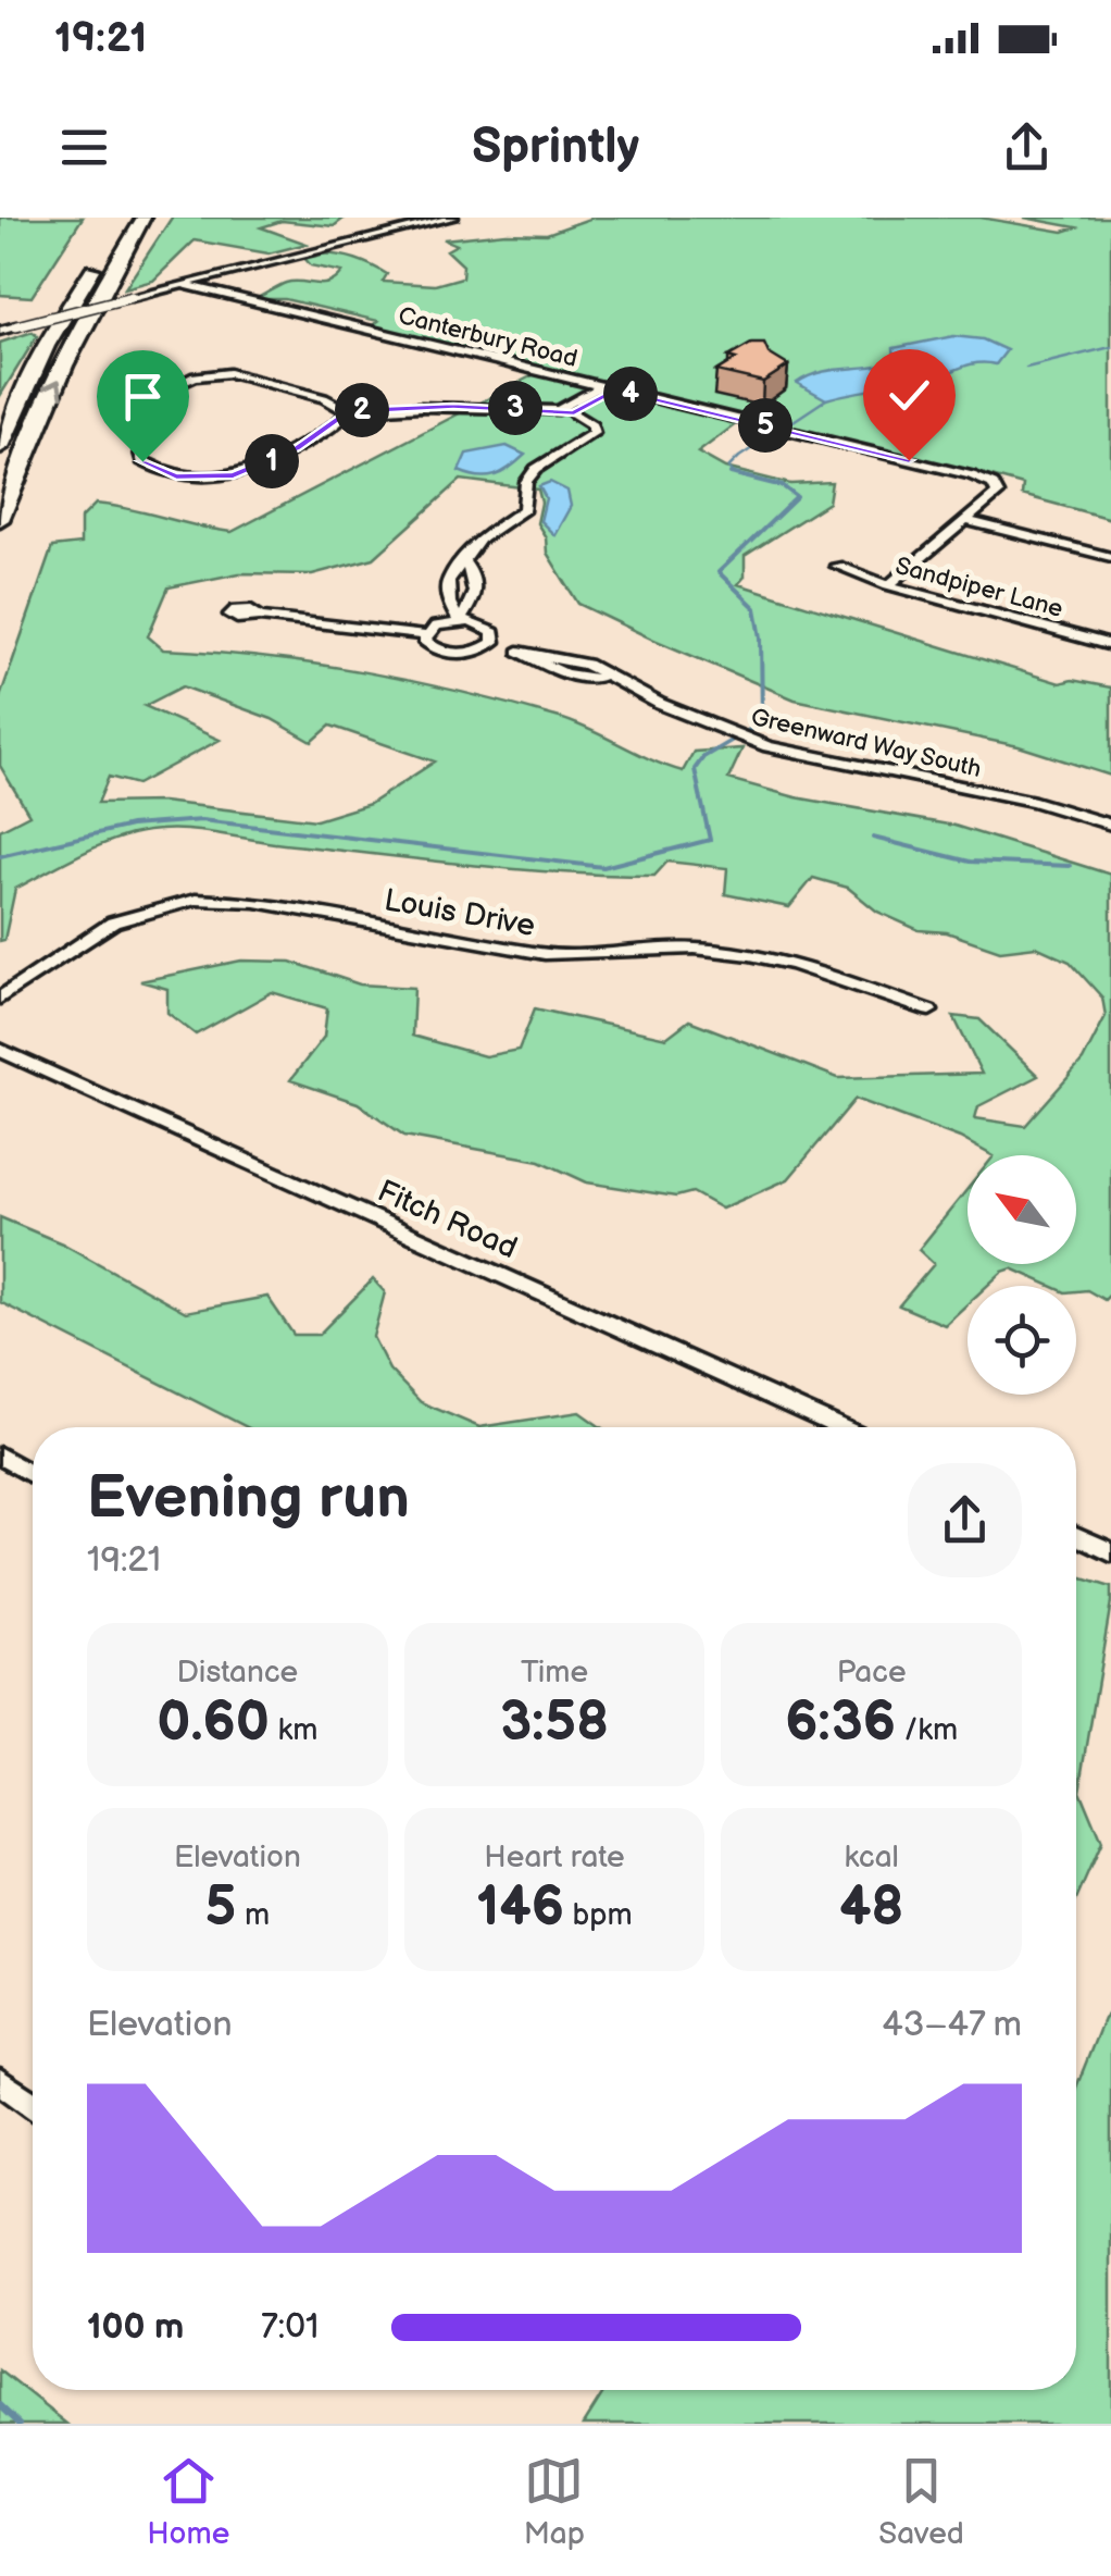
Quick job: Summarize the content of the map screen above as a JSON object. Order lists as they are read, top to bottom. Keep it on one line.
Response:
{"streets":{"street":["Canterbury Road","Sandpiper Lane","Greenward Way South","Louis Drive","Fitch Road"]},"north":"top left","page":{"status":"19:21","header":"Sprintly","pins":["4","3","2","5","1"],"heading":["Evening run","19:21"],"stats":[["Distance","0.60 km"],["Time","3:58"],["Pace","6:36 /km"],["Elevation","5 m"],["Heart rate","146 bpm"],["kcal","48"]],"chart":["Elevation","43–47 m"],"list":[{"name":"100 m","note":"7:01"}],"tabs":["Home","Map","Saved"]}}
